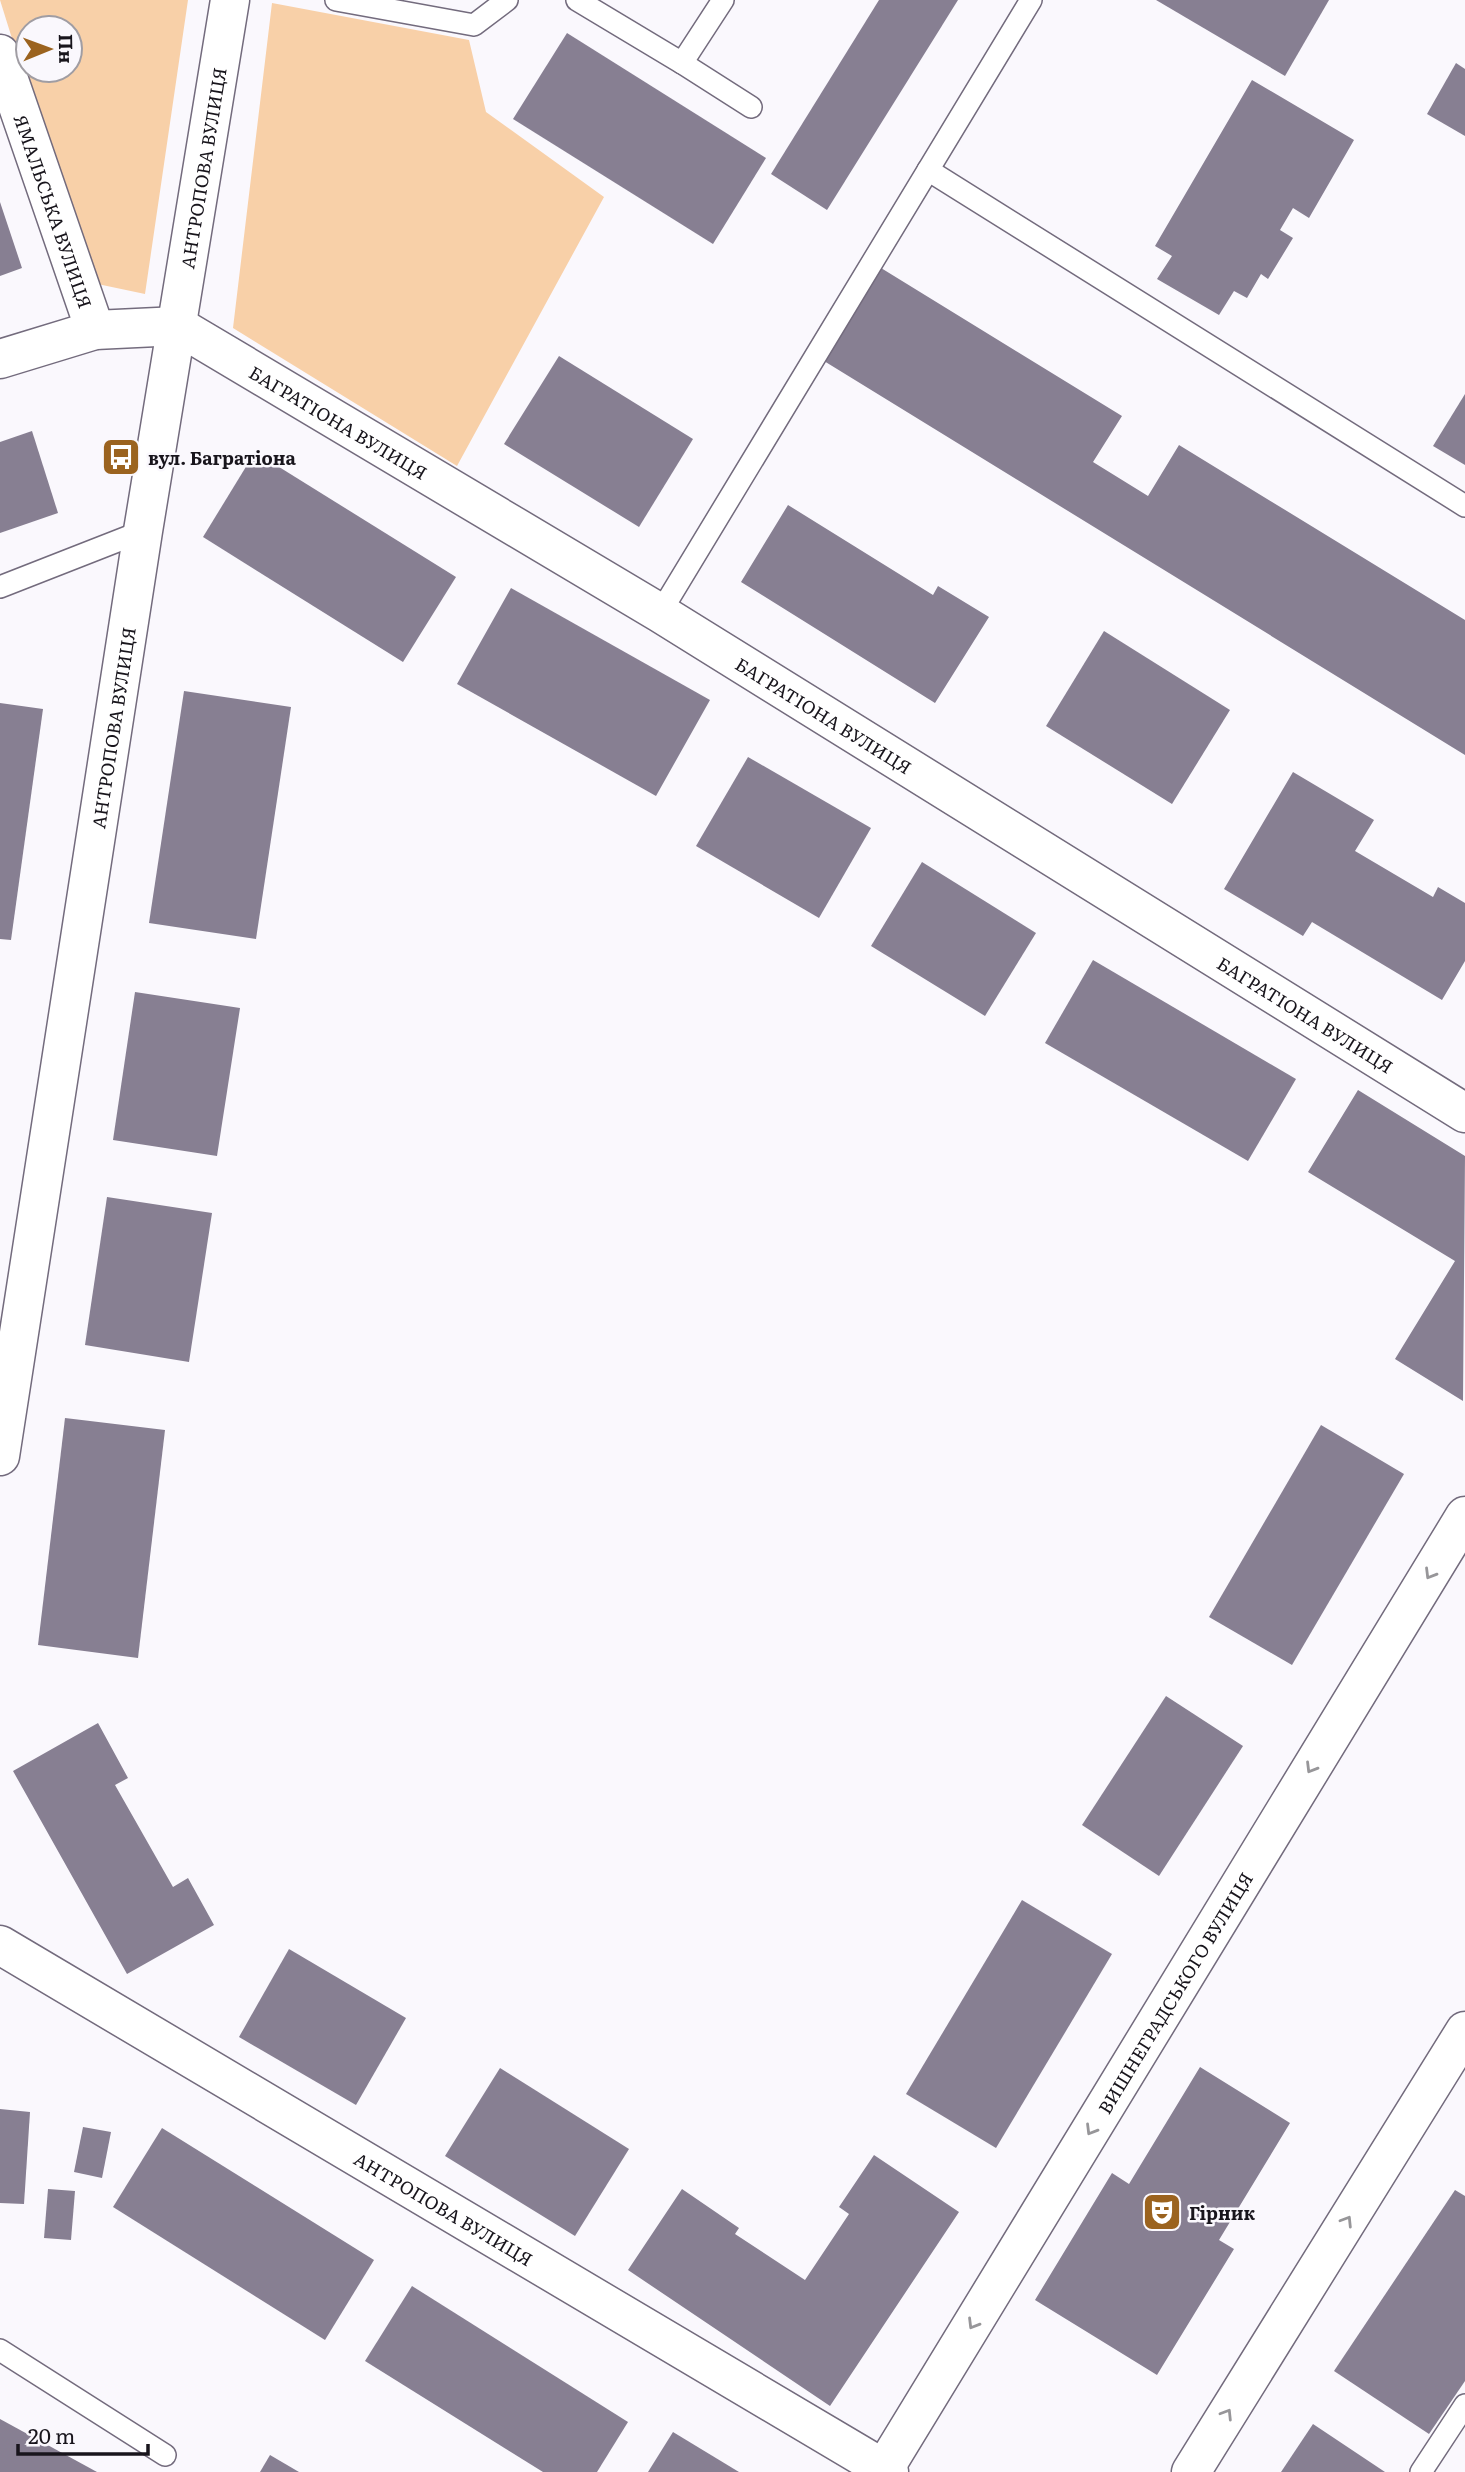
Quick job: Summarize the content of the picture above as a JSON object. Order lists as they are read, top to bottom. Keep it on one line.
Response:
{"streets":{"street":["АНТРОПОВА ВУЛИЦЯ","ЯМАЛЬСЬКА ВУЛИЦЯ","БАГРАТІОНА ВУЛИЦЯ","ВИШНЕГРАДСЬКОГО ВУЛИЦЯ"]},"crossings":[["АНТРОПОВА ВУЛИЦЯ","ЯМАЛЬСЬКА ВУЛИЦЯ"],["АНТРОПОВА ВУЛИЦЯ","БАГРАТІОНА ВУЛИЦЯ"],["АНТРОПОВА ВУЛИЦЯ","ВИШНЕГРАДСЬКОГО ВУЛИЦЯ"],["ЯМАЛЬСЬКА ВУЛИЦЯ","БАГРАТІОНА ВУЛИЦЯ"]],"places":{"bus stop":["вул. Багратіона"],"theatre":["Гірник"]},"scale_bar":"20 m","north":"right"}
